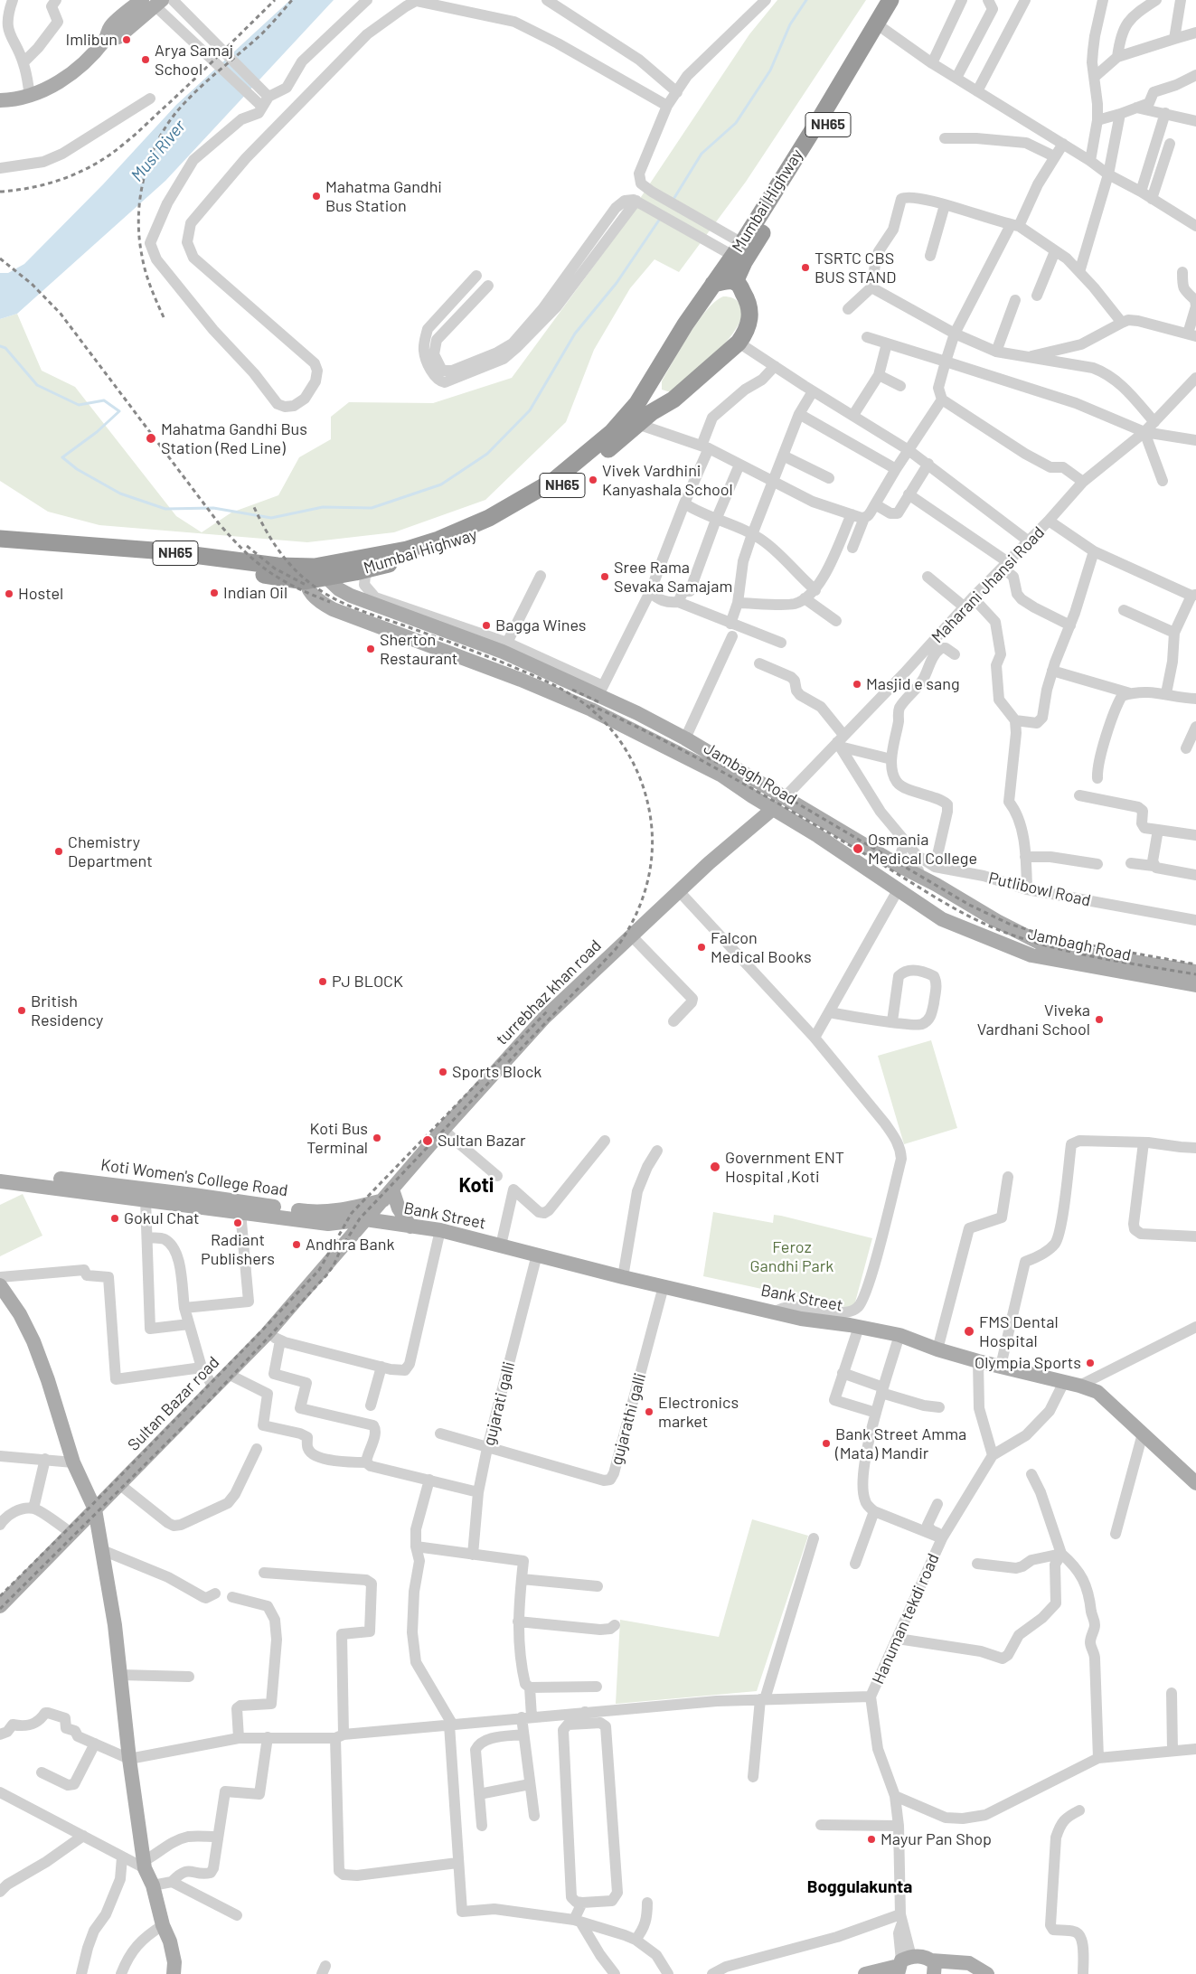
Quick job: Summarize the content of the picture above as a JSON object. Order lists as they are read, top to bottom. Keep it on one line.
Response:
{"streets":{"highway":["NH65","Mumbai Highway"],"main road":["Jambagh Road","turrebhaz khan road","Koti Women's College Road","Bank Street","Sultan Bazar road"],"street":["Maharani Jhansi Road","Putlibowl Road","gujarati galli","gujarathi galli","Hanuman tekdi road"]},"crossings":[["Mumbai Highway","Jambagh Road"],["Maharani Jhansi Road","Jambagh Road"],["Maharani Jhansi Road","Putlibowl Road"],["Jambagh Road","turrebhaz khan road"],["turrebhaz khan road","Koti Women's College Road"],["turrebhaz khan road","Bank Street"],["turrebhaz khan road","Sultan Bazar road"],["Koti Women's College Road","Bank Street"],["Koti Women's College Road","Sultan Bazar road"],["Bank Street","Sultan Bazar road"],["Bank Street","gujarati galli"],["Bank Street","gujarathi galli"],["Bank Street","Hanuman tekdi road"],["gujarati galli","gujarathi galli"]],"districts":["Koti","Boggulakunta"],"water":["Musi River"],"parks":["Feroz Gandhi Park"],"places":["Imlibun","Arya Samaj School","Mahatma Gandhi Bus Station","TSRTC CBS BUS STAND","Mahatma Gandhi Bus Station (Red Line)","Vivek Vardhini Kanyashala School","Sree Rama Sevaka Samajam","Indian Oil","Hostel","Bagga Wines","Sherton Restaurant","Masjid e sang","Osmania Medical College","Chemistry Department","Falcon Medical Books","PJ BLOCK","British Residency","Viveka Vardhani School","Sports Block","Koti Bus Terminal","Sultan Bazar","Government ENT Hospital ,Koti","Gokul Chat","Radiant Publishers","Andhra Bank","FMS Dental Hospital","Olympia Sports","Electronics market","Bank Street Amma (Mata) Mandir","Mayur Pan Shop"]}
